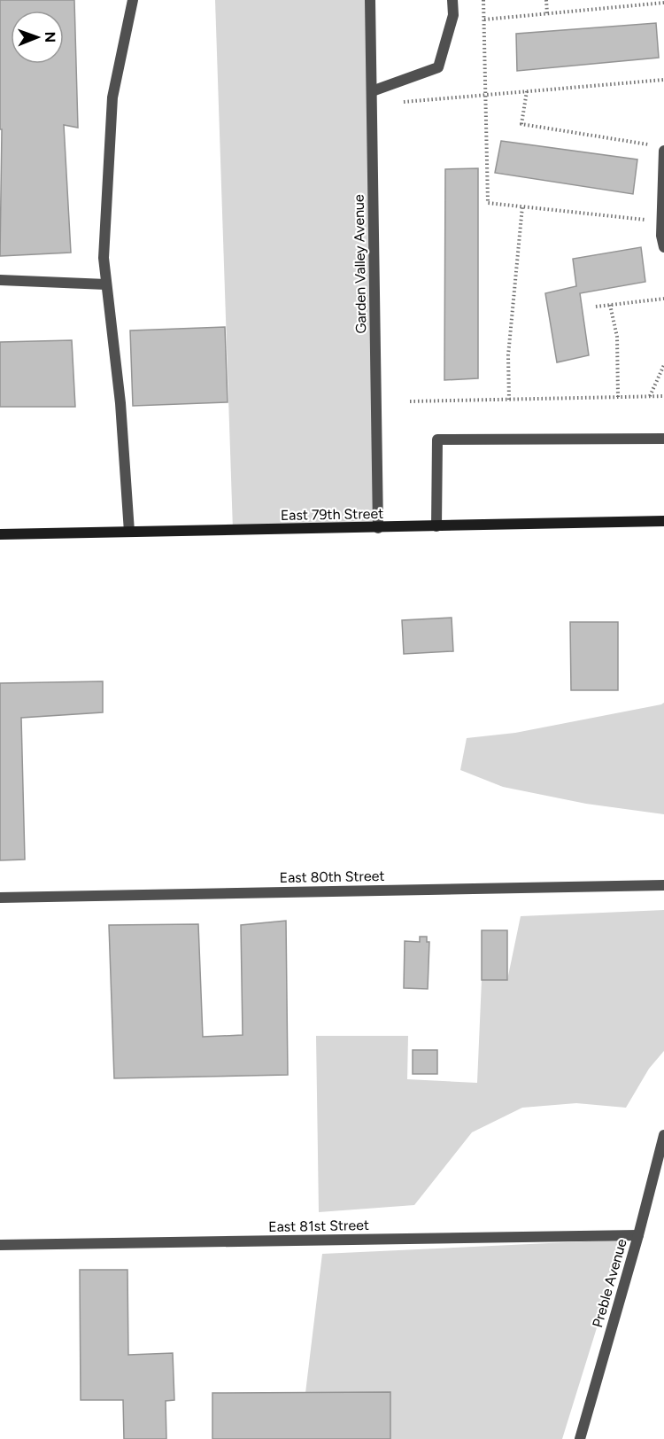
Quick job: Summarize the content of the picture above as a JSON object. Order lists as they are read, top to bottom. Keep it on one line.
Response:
{"streets":{"main road":["East 79th Street"],"street":["Garden Valley Avenue","East 80th Street","East 81st Street","Preble Avenue"]},"crossings":[["Garden Valley Avenue","East 79th Street"],["East 81st Street","Preble Avenue"]],"north":"right"}
